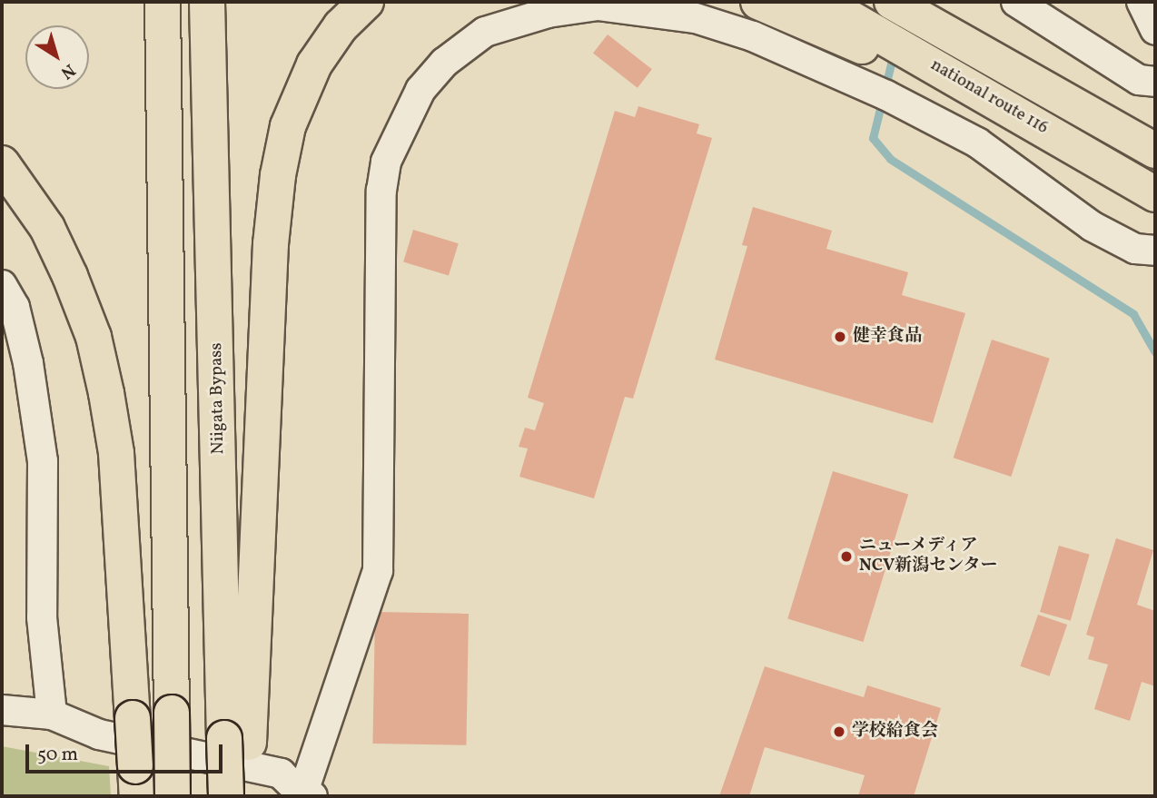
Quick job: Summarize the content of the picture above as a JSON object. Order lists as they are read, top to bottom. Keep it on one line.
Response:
{"streets":{"highway":["national route 116","Niigata Bypass"]},"places":["健幸食品","ニューメディア NCV新潟センター","学校給食会"],"scale_bar":"50 m","north":"bottom right"}
